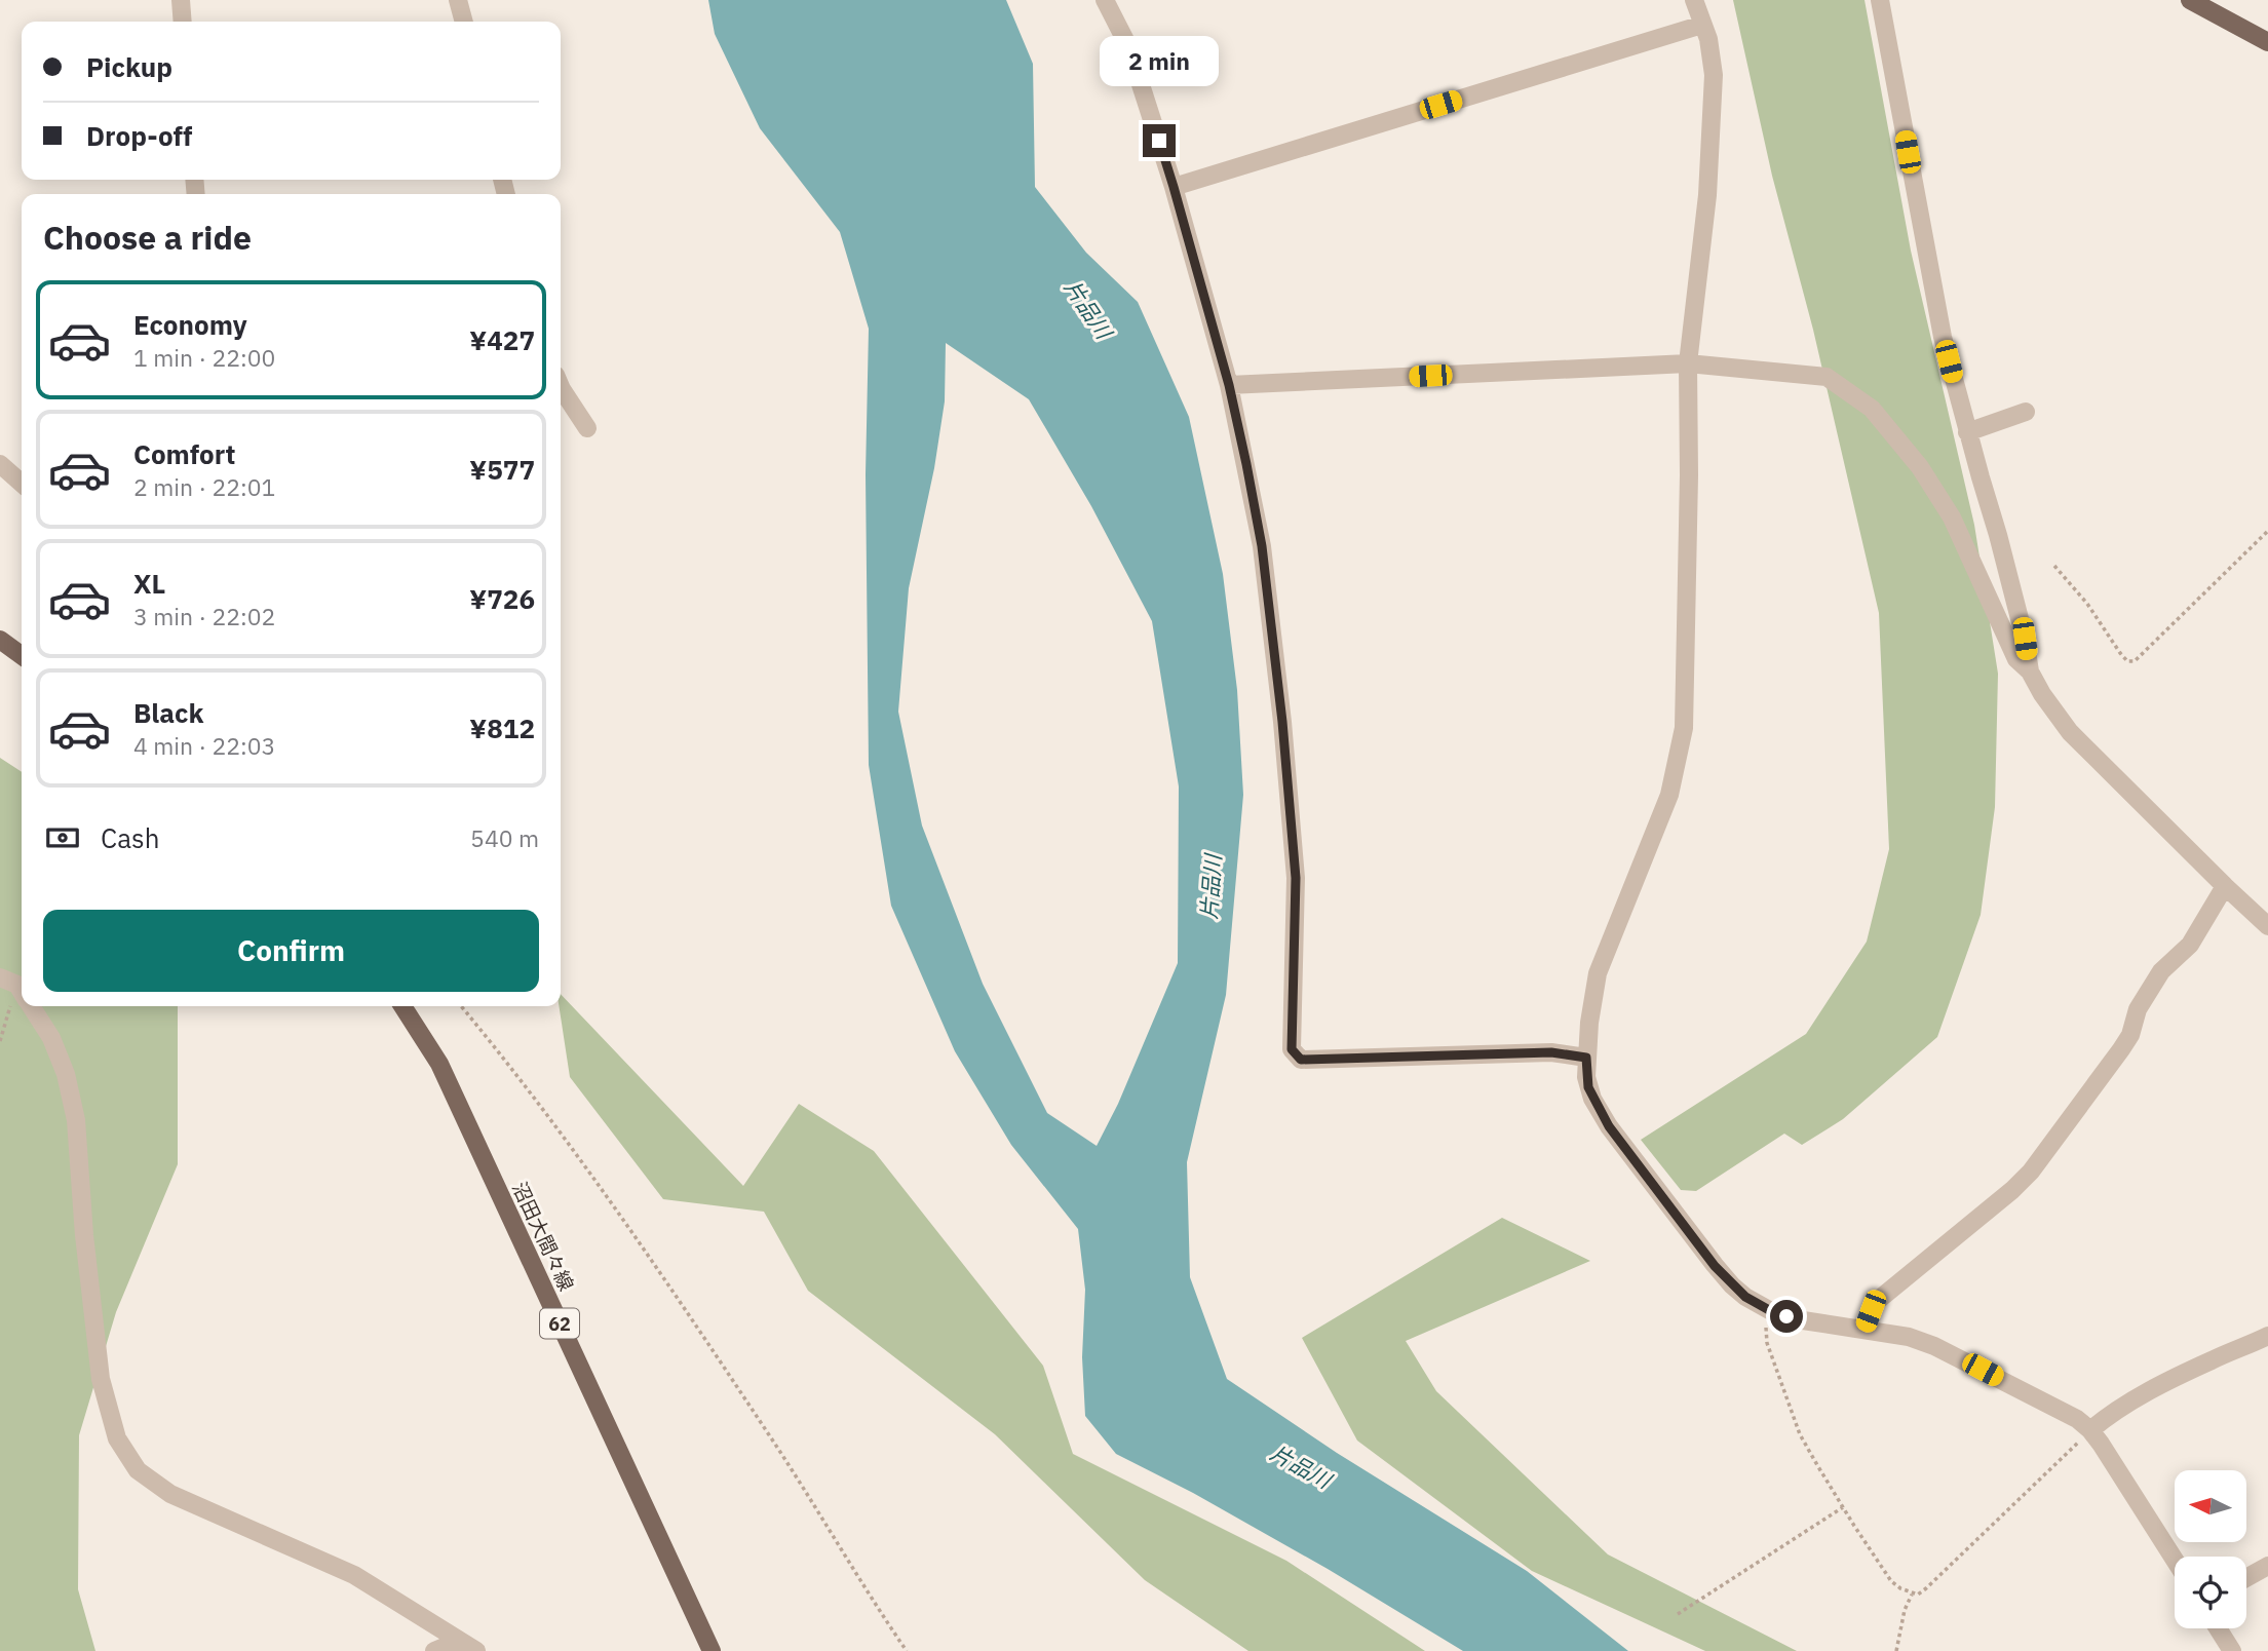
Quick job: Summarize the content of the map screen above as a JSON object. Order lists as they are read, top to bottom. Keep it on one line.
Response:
{"streets":{"main road":["沼田大間々線","62"]},"water":["片品川"],"north":"left","page":{"banner":["Pickup","Drop-off"],"bubble":"2 min","heading":"Choose a ride","list":[{"name":"Economy","note":"1 min · 22:00","value":"¥427"},{"name":"Comfort","note":"2 min · 22:01","value":"¥577"},{"name":"XL","note":"3 min · 22:02","value":"¥726"},{"name":"Black","note":"4 min · 22:03","value":"¥812"}],"pay":["Cash","540 m"],"buttons":"Confirm"}}
